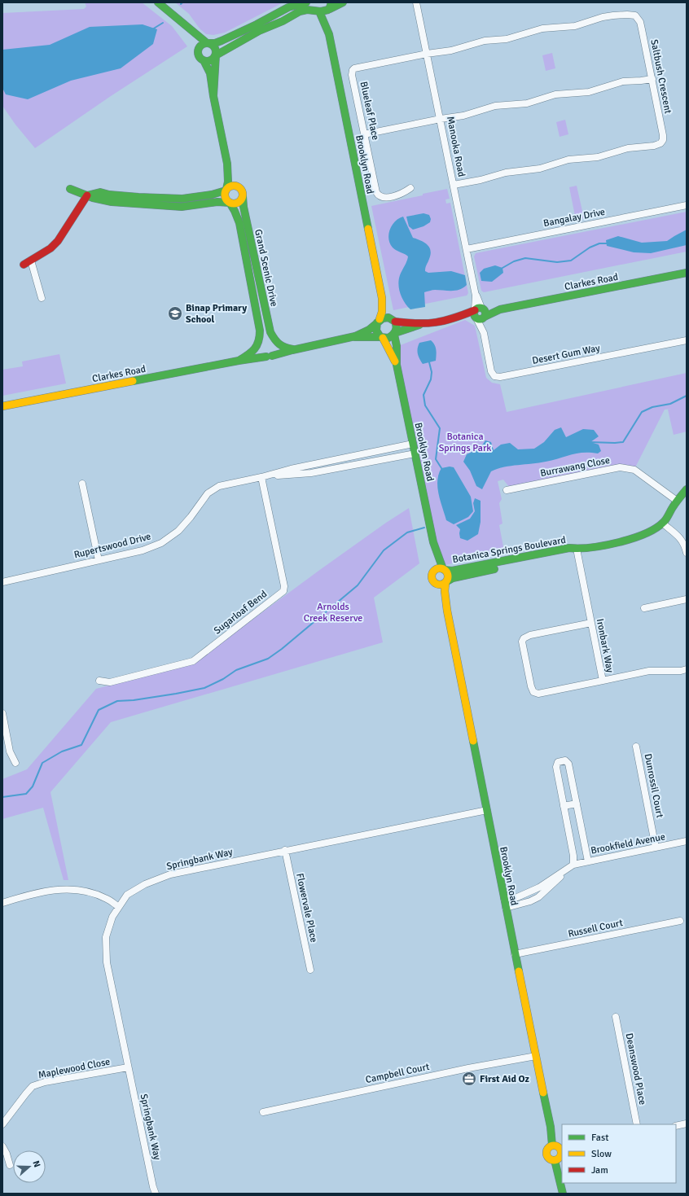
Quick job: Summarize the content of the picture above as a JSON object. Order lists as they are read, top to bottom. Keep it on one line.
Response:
{"streets":{"street":["Saltbush Crescent","Blueleaf Place","Manooka Road","Brooklyn Road","Bangalay Drive","Grand Scenic Drive","Clarkes Road","Desert Gum Way","Burrawang Close","Rupertswood Drive","Botanica Springs Boulevard","Sugarloaf Bend","Ironbark Way","Dunrossil Court","Brookfield Avenue","Springbank Way","Flowervale Place","Russell Court","Maplewood Close","Deanswood Place","Campbell Court"]},"crossings":[["Saltbush Crescent","Blueleaf Place"],["Saltbush Crescent","Manooka Road"],["Blueleaf Place","Manooka Road"],["Manooka Road","Bangalay Drive"],["Manooka Road","Clarkes Road"],["Manooka Road","Desert Gum Way"],["Brooklyn Road","Clarkes Road"],["Brooklyn Road","Rupertswood Drive"],["Brooklyn Road","Botanica Springs Boulevard"],["Brooklyn Road","Brookfield Avenue"],["Brooklyn Road","Springbank Way"],["Brooklyn Road","Russell Court"],["Brooklyn Road","Campbell Court"],["Grand Scenic Drive","Clarkes Road"],["Clarkes Road","Desert Gum Way"],["Burrawang Close","Botanica Springs Boulevard"],["Rupertswood Drive","Sugarloaf Bend"],["Botanica Springs Boulevard","Ironbark Way"],["Dunrossil Court","Brookfield Avenue"],["Springbank Way","Flowervale Place"],["Springbank Way","Maplewood Close"]],"parks":["Botanica Springs Park","Arnolds Creek Reserve"],"places":{"school or university":["Binap Primary School"],"office":["First Aid Oz"]},"legend":["Fast","Slow","Jam"],"north":"right"}
